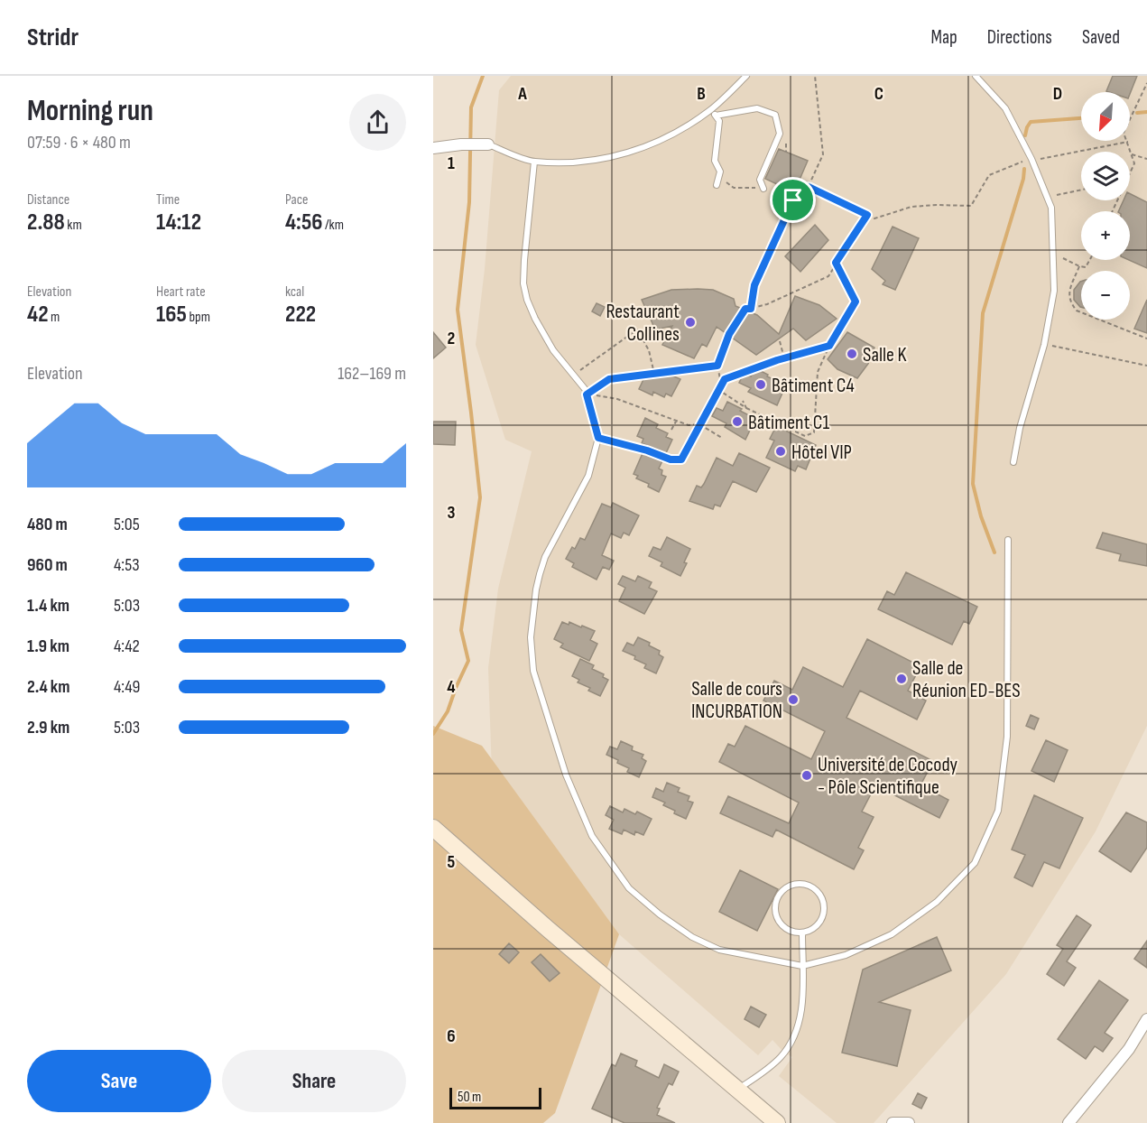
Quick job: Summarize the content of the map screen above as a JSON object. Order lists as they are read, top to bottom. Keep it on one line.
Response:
{"places":["Restaurant Collines","Salle K","Bâtiment C4","Bâtiment C1","Hôtel VIP","Salle de Réunion ED-BES","Salle de cours INCURBATION","Université de Cocody - Pôle Scientifique"],"scale_bar":"50 m","north":"bottom left","page":{"header":"Stridr","nav":["Map","Directions","Saved"],"heading":["Morning run","07:59 · 6 × 480 m"],"map_buttons":["+","−"],"stats":[["Distance","2.88 km"],["Time","14:12"],["Pace","4:56 /km"],["Elevation","42 m"],["Heart rate","165 bpm"],["kcal","222"]],"chart":["Elevation","162–169 m"],"list":[{"name":"480 m","note":"5:05"},{"name":"960 m","note":"4:53"},{"name":"1.4 km","note":"5:03"},{"name":"1.9 km","note":"4:42"},{"name":"2.4 km","note":"4:49"},{"name":"2.9 km","note":"5:03"}],"buttons":["Save","Share"],"scale":"50 m"},"grid":{"columns":["A","B","C","D"],"rows":["1","2","3","4","5","6"]}}
